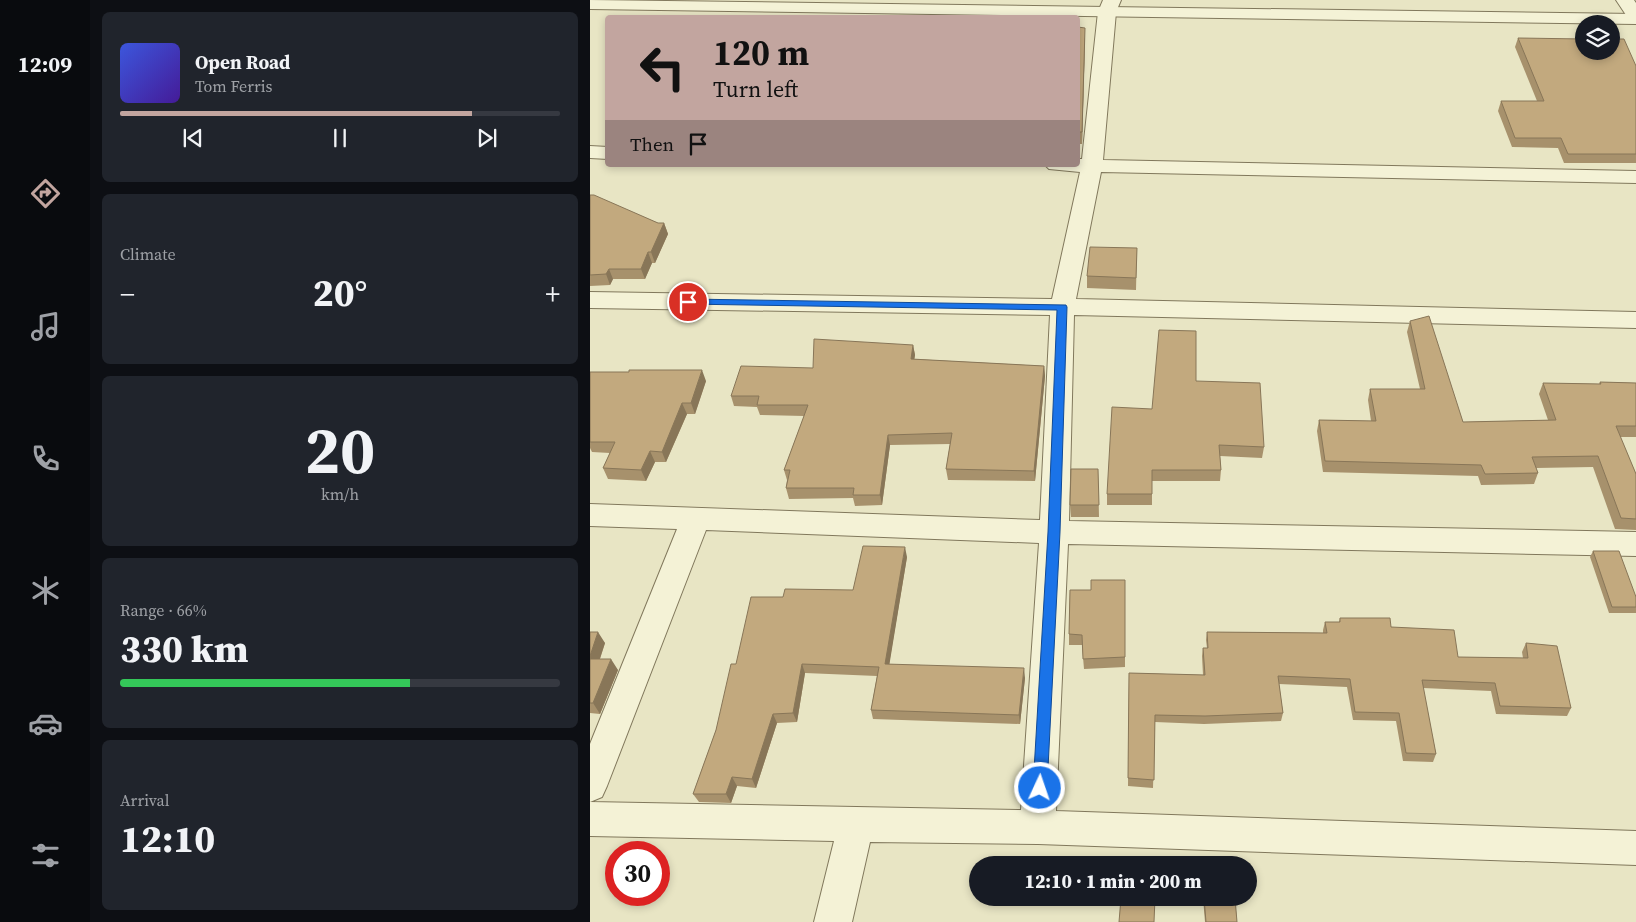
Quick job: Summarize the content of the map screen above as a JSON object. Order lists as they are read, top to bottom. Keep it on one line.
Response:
{"page":{"tabs":"12:09","turn":["120 m","Turn left"],"song":["Open Road","Tom Ferris"],"then":"Then","tile":["Climate",["20","km/h"],["Range · 66%","330 km"],["Arrival","12:10"]],"heat":["−","20°","+"],"limit":"30","trip":"12:10 · 1 min · 200 m"}}
